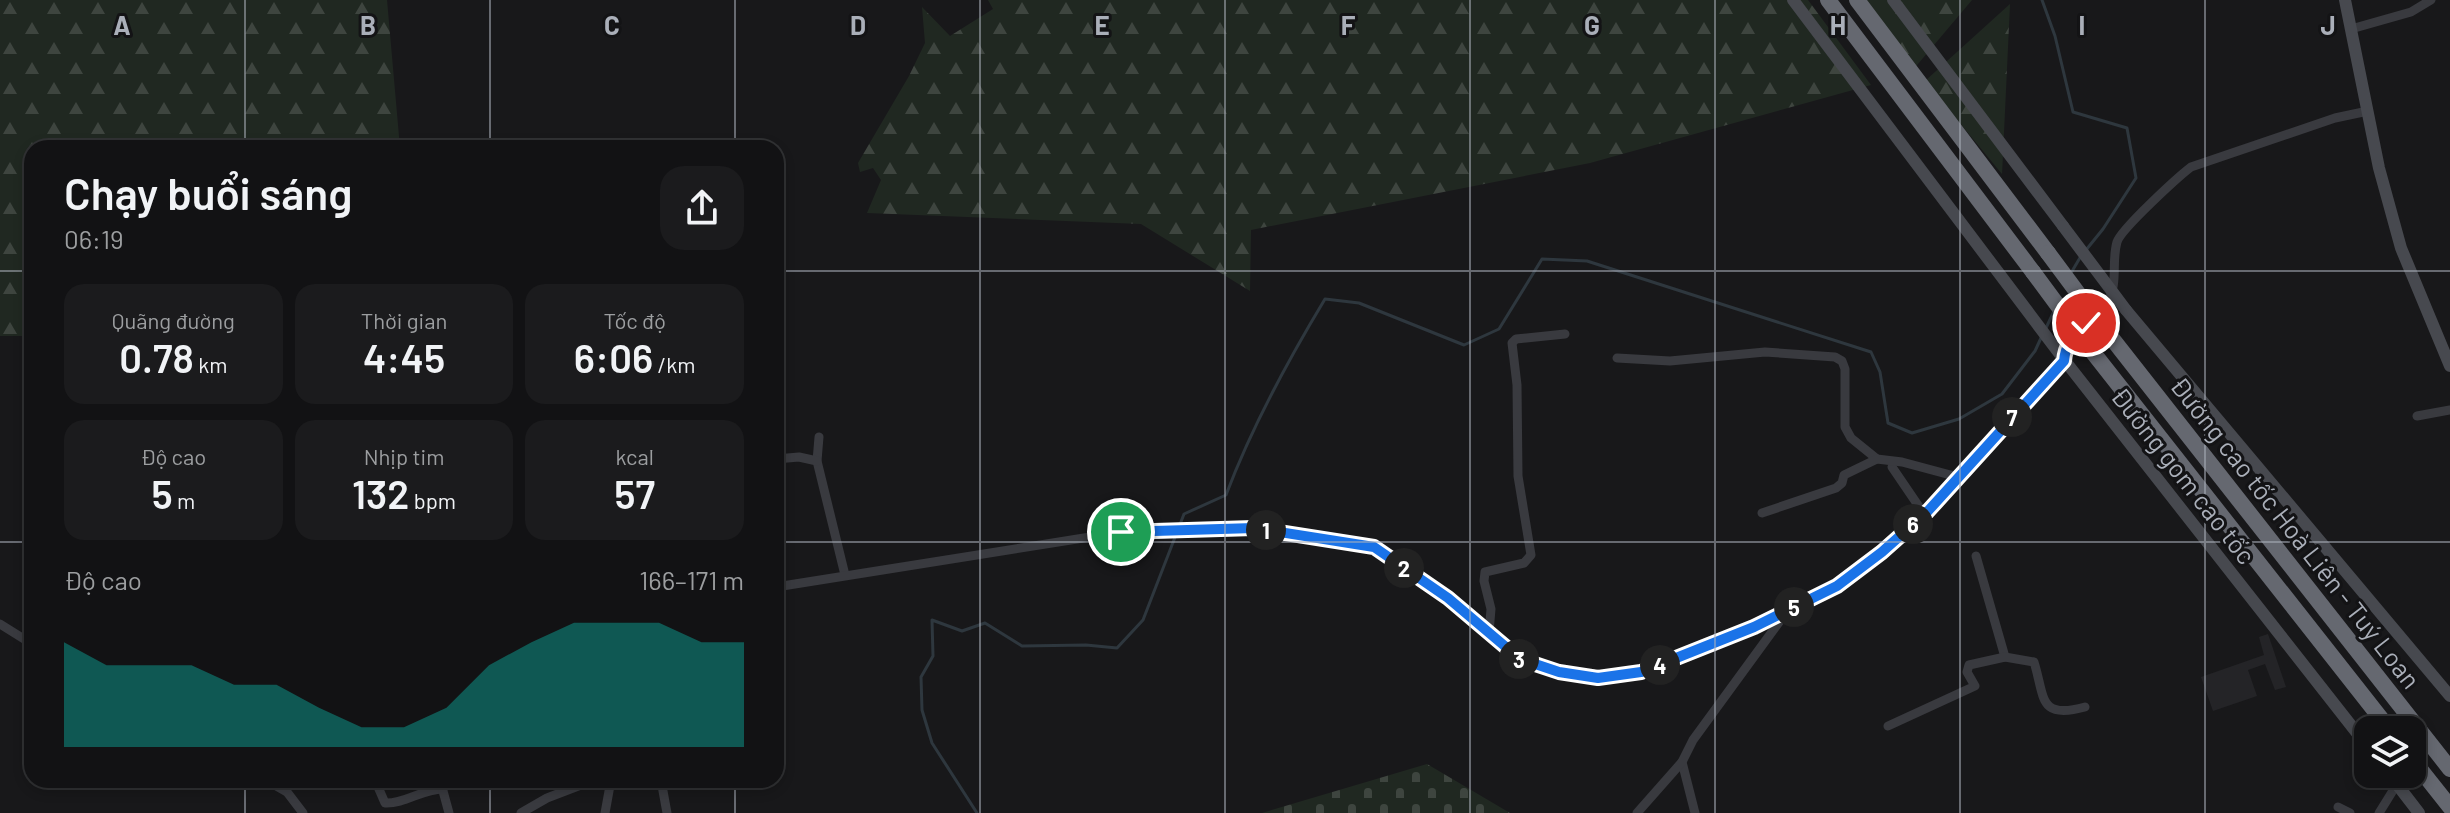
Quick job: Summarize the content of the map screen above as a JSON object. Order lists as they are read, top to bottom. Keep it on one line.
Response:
{"streets":{"highway":["Đường cao tốc Hoà Liên - Tuý Loan"],"main road":["Đường gom cao tốc"]},"page":{"heading":["Chạy buổi sáng","06:19"],"stats":[["Quãng đường","0.78 km"],["Thời gian","4:45"],["Tốc độ","6:06 /km"],["Độ cao","5 m"],["Nhịp tim","132 bpm"],["kcal","57"]],"pins":["7","6","1","2","5","3","4"],"chart":["Độ cao","166–171 m"]},"grid":{"columns":["A","B","C","D","E","F","G","H","I","J"]}}
